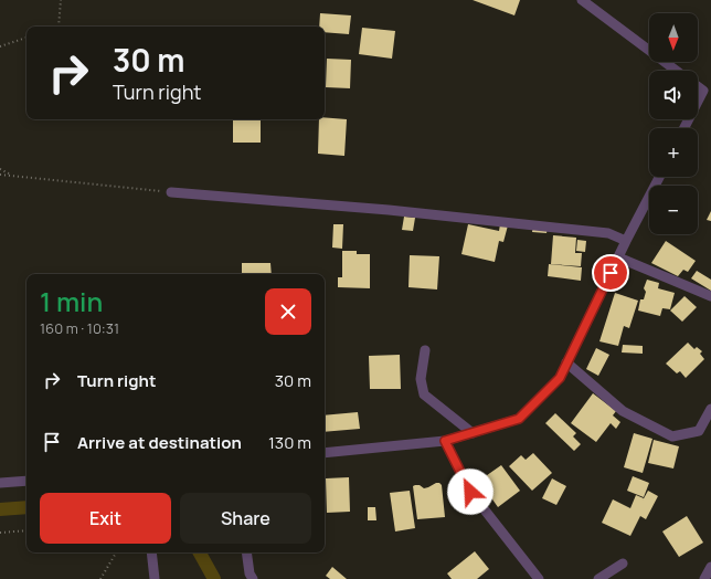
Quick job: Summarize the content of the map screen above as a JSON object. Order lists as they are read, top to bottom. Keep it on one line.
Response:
{"north":"bottom","page":{"map_buttons":["+","−"],"turn":["30 m","Turn right"],"heading":["1 min","160 m · 10:31"],"list":[{"name":"Turn right","value":"30 m"},{"name":"Arrive at destination","value":"130 m"}],"buttons":["Exit","Share"]}}
